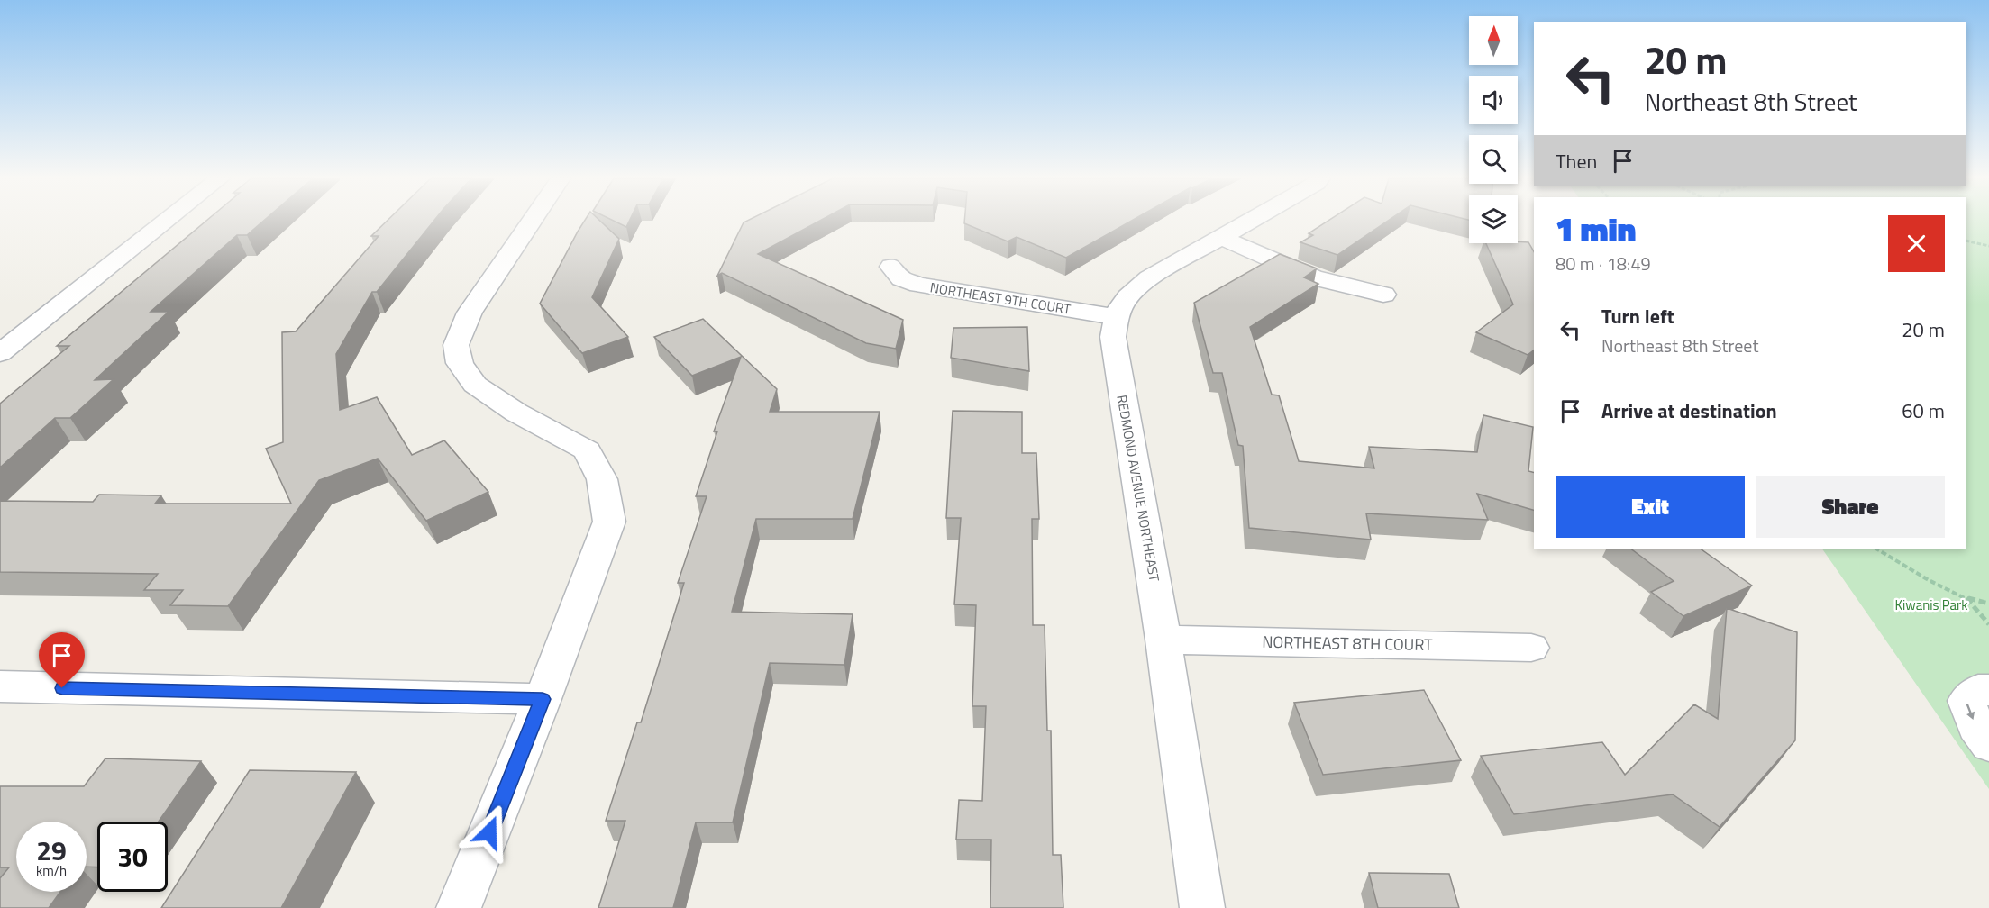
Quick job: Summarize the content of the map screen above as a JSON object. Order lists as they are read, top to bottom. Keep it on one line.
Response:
{"streets":{"street":["NORTHEAST 9TH COURT","REDMOND AVENUE NORTHEAST","NORTHEAST 8TH COURT"]},"crossings":[["NORTHEAST 9TH COURT","REDMOND AVENUE NORTHEAST"],["REDMOND AVENUE NORTHEAST","NORTHEAST 8TH COURT"]],"parks":["Kiwanis Park"],"north":"top","page":{"turn":["20 m","Northeast 8th Street"],"then":"Then","heading":["1 min","80 m · 18:49"],"list":[{"name":"Turn left","note":"Northeast 8th Street","value":"20 m"},{"name":"Arrive at destination","value":"60 m"}],"buttons":["Exit","Share"],"speed":"29 km/h","limit":"30"}}
